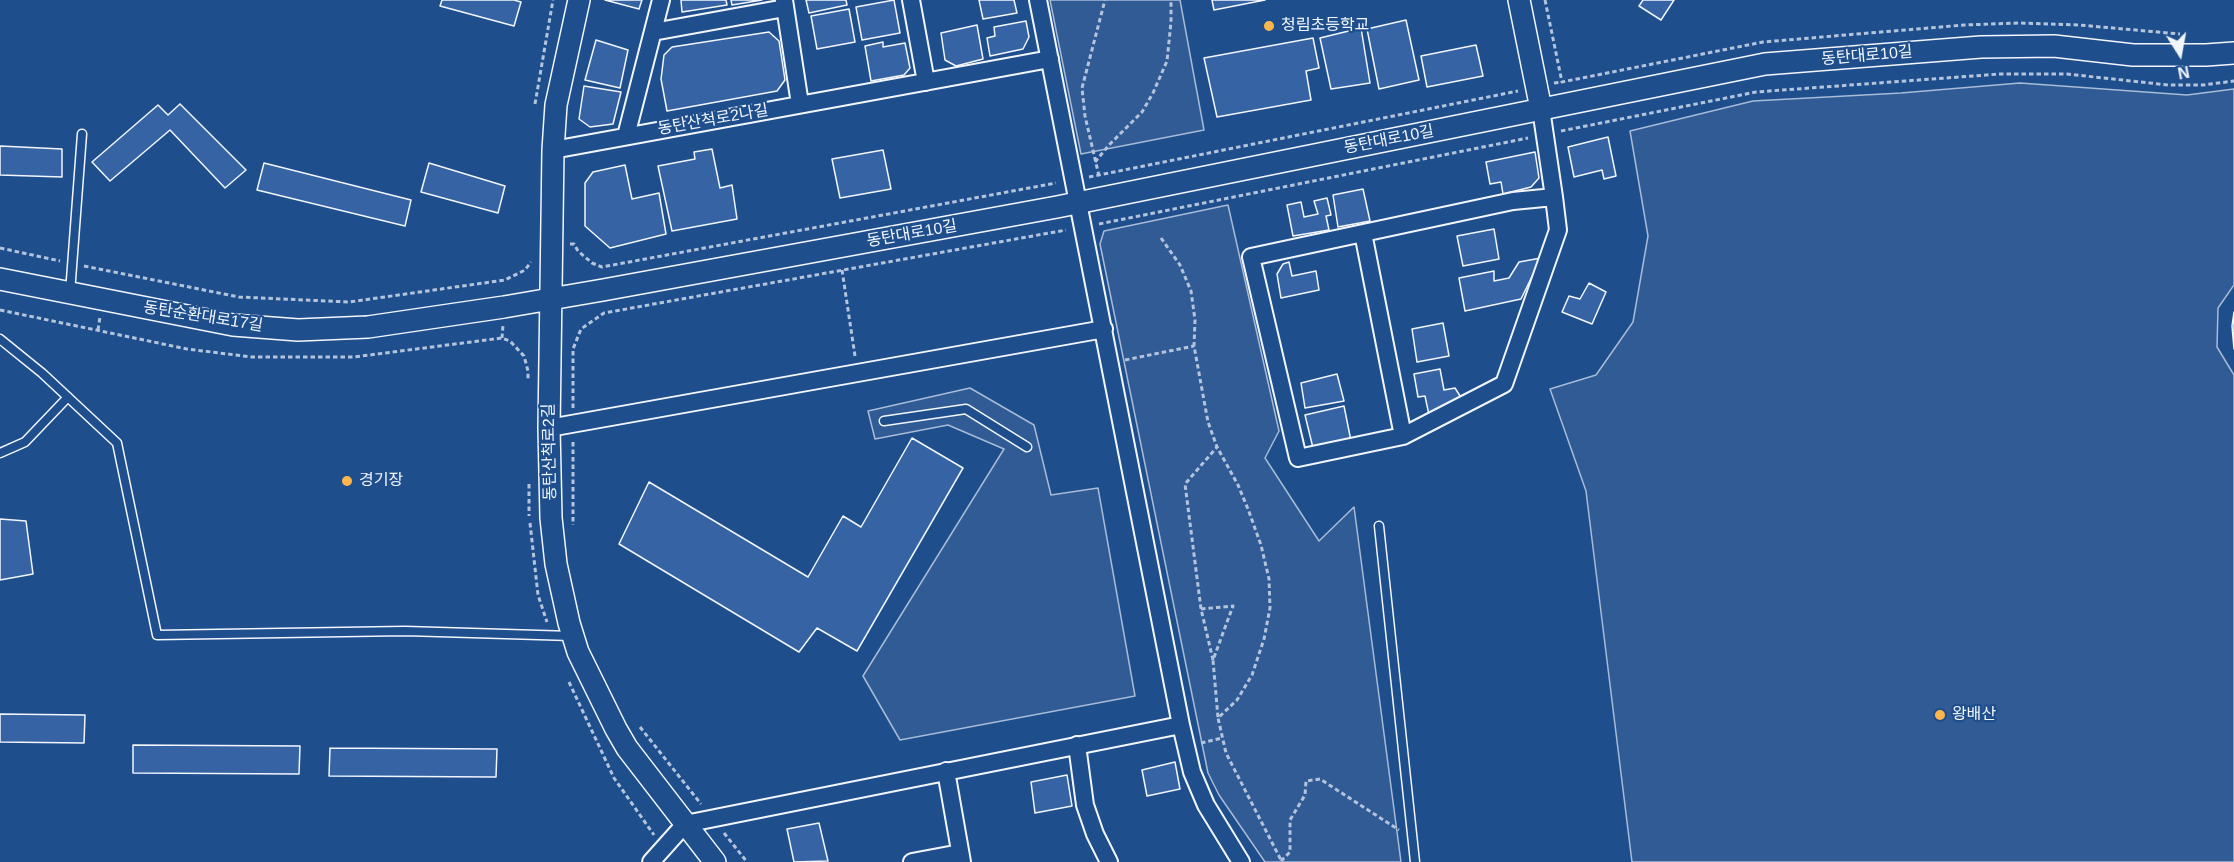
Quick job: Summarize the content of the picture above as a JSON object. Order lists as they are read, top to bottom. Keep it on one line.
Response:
{"streets":{"street":["동탄대로10길","동탄산척로2나길","동탄순환대로17길","동탄산척로2길"]},"crossings":[["동탄대로10길","동탄순환대로17길"],["동탄대로10길","동탄산척로2길"],["동탄산척로2나길","동탄산척로2길"],["동탄순환대로17길","동탄산척로2길"]],"places":["청림초등학교","경기장","왕배산"],"north":"bottom"}
